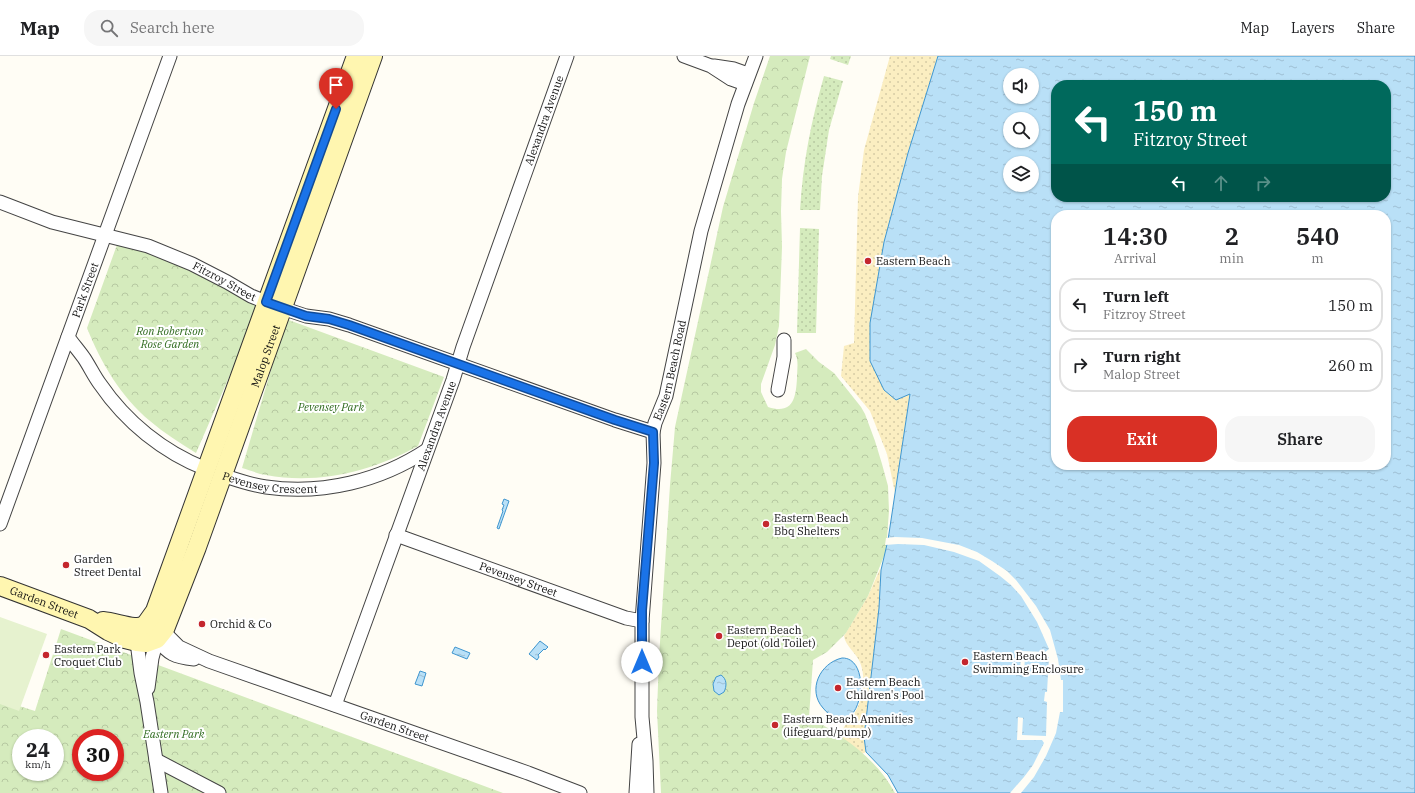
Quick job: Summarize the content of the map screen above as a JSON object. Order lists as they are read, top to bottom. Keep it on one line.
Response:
{"streets":{"street":["Alexandra Avenue","Fitzroy Street","Park Street","Malop Street","Eastern Beach Road","Pevensey Crescent","Pevensey Street","Garden Street"]},"crossings":[["Alexandra Avenue","Fitzroy Street"],["Alexandra Avenue","Pevensey Crescent"],["Alexandra Avenue","Pevensey Street"],["Alexandra Avenue","Garden Street"],["Fitzroy Street","Park Street"],["Fitzroy Street","Malop Street"],["Fitzroy Street","Eastern Beach Road"],["Park Street","Pevensey Crescent"],["Malop Street","Pevensey Crescent"],["Malop Street","Garden Street"],["Eastern Beach Road","Pevensey Street"]],"parks":["Ron Robertson Rose Garden","Pevensey Park","Eastern Park"],"places":["Eastern Beach","Eastern Beach Bbq Shelters","Garden Street Dental","Orchid & Co","Eastern Beach Depot (old Toilet)","Eastern Park Croquet Club","Eastern Beach Swimming Enclosure","Eastern Beach Children's Pool","Eastern Beach Amenities (lifeguard/pump)"],"page":{"header":"Map","search":"Search here","nav":["Map","Layers","Share"],"turn":["150 m","Fitzroy Street"],"eta":["14:30","Arrival","2","min","540","m"],"list":[{"name":"Turn left","note":"Fitzroy Street","value":"150 m"},{"name":"Turn right","note":"Malop Street","value":"260 m"}],"buttons":["Exit","Share"],"speed":"24 km/h","limit":"30"}}
